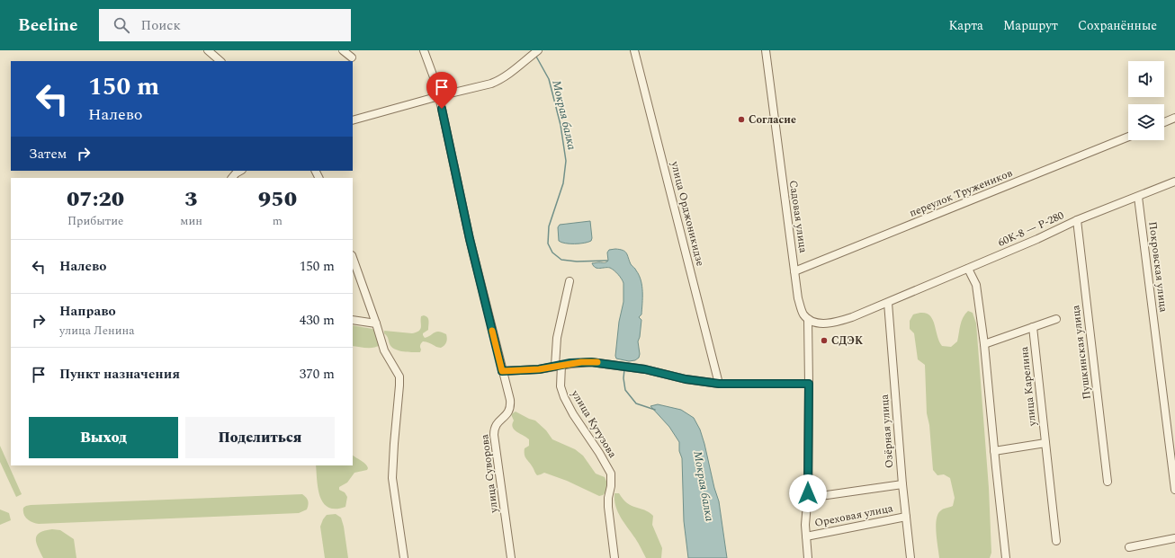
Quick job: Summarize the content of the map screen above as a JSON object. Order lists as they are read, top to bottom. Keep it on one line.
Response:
{"streets":{"street":["переулок Тружеников","улица Орджоникидзе","Садовая улица","60К-8 — Р-280","Покровская улица","Пушкинская улица","улица Карелина","улица Кутузова","Озёрная улица","улица Суворова","Ореховая улица"]},"crossings":[["переулок Тружеников","Садовая улица"],["Садовая улица","60К-8 — Р-280"],["Садовая улица","Ореховая улица"],["60К-8 — Р-280","Покровская улица"],["60К-8 — Р-280","Пушкинская улица"],["60К-8 — Р-280","Озёрная улица"],["Озёрная улица","Ореховая улица"]],"water":["Мокрая балка"],"places":["Согласие","СДЭК"],"page":{"header":"Beeline","search":"Поиск","nav":["Карта","Маршрут","Сохранённые"],"turn":["150 m","Налево"],"then":"Затем","eta":["07:20","Прибытие","3","мин","950","m"],"list":[{"name":"Налево","value":"150 m"},{"name":"Направо","note":"улица Ленина","value":"430 m"},{"name":"Пункт назначения","value":"370 m"}],"buttons":["Выход","Поделиться"]}}
